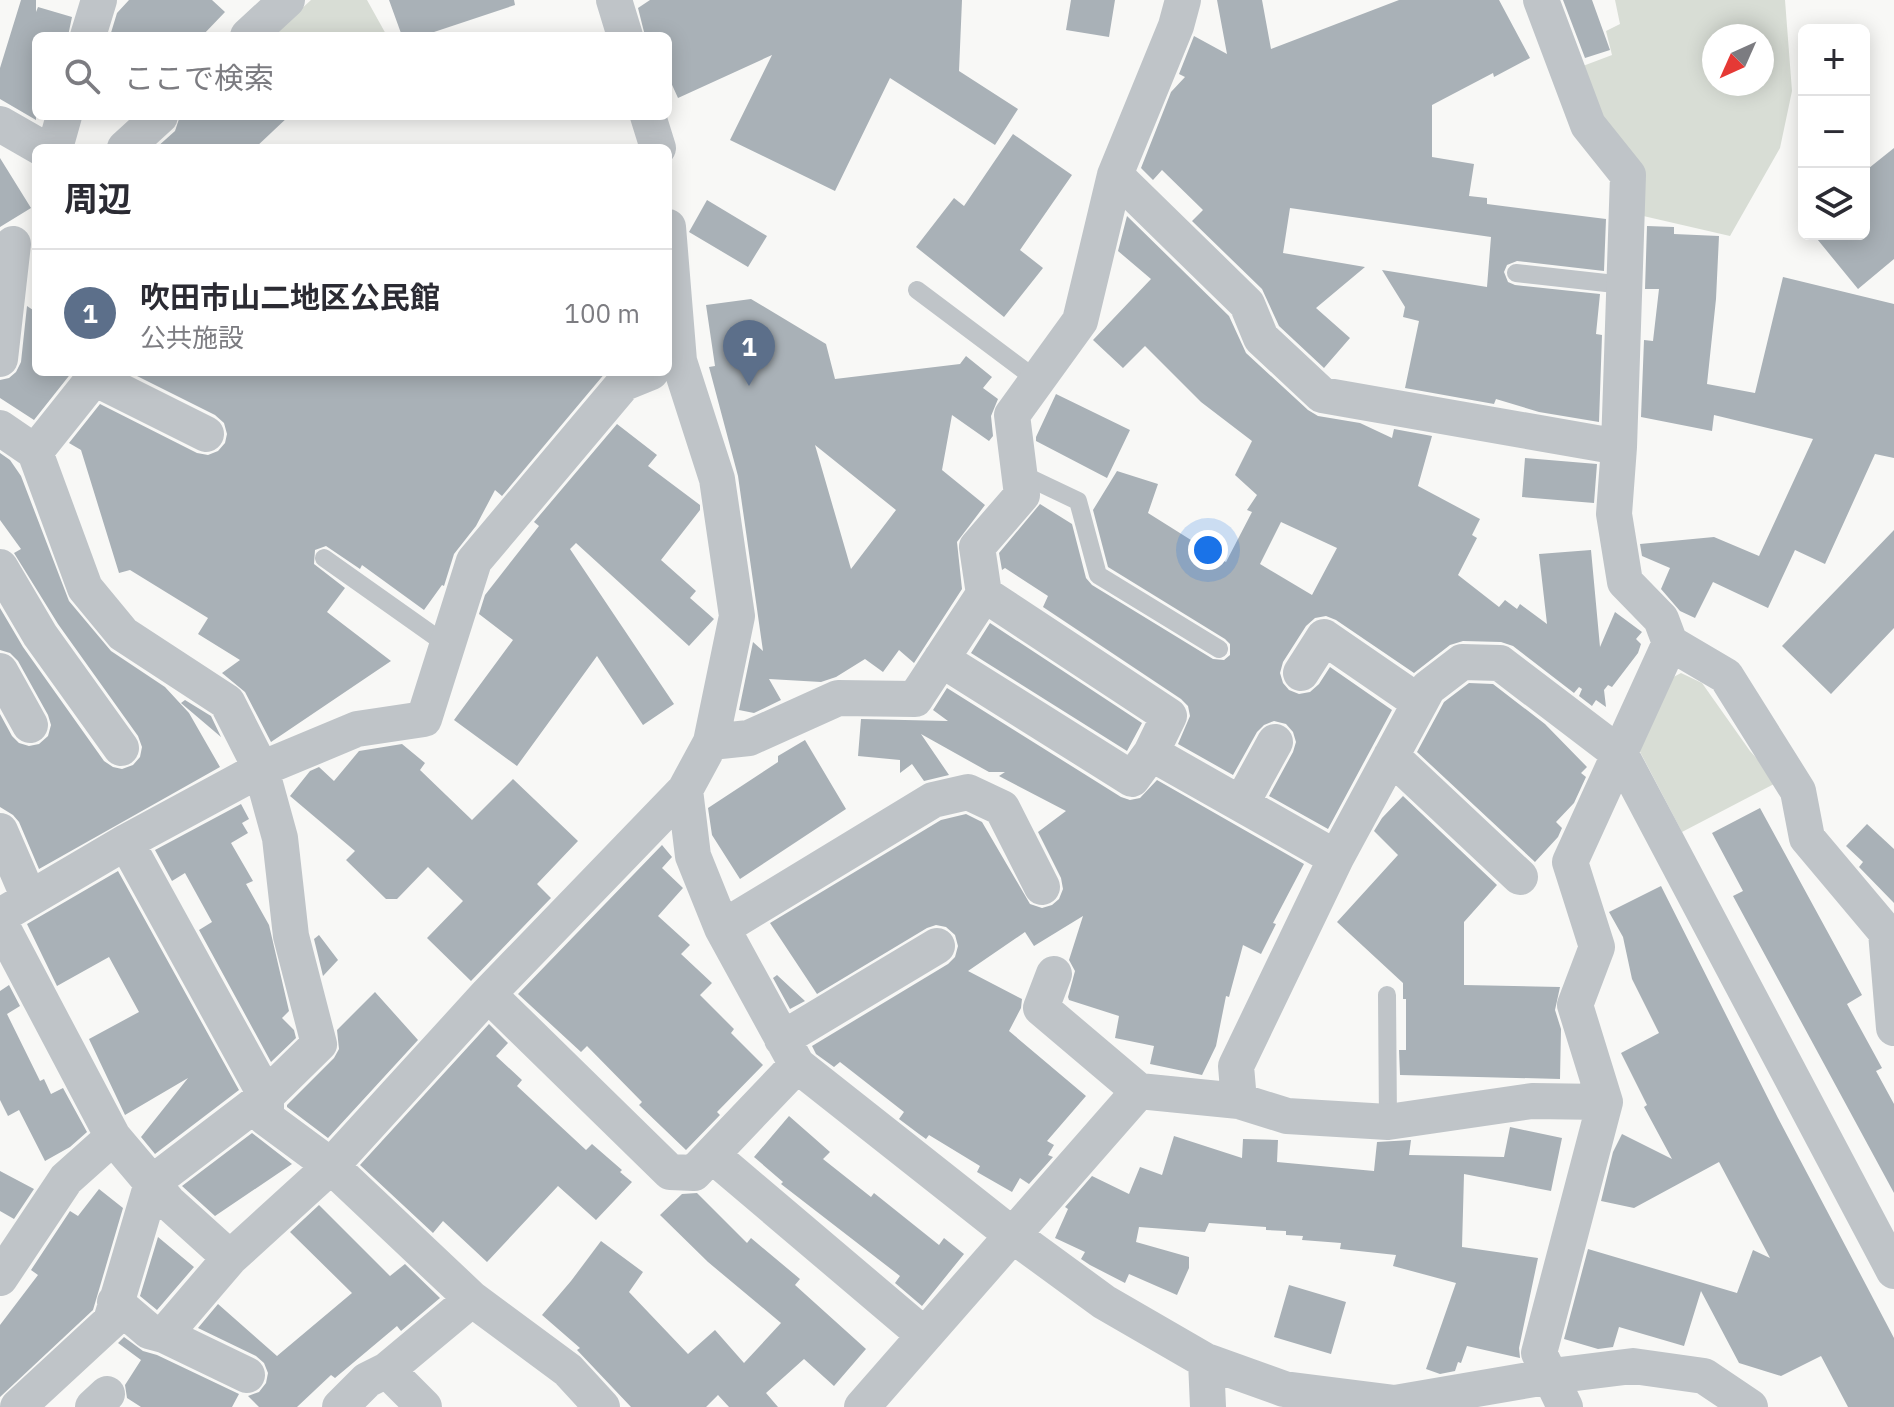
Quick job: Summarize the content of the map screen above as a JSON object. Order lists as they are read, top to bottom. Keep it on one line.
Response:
{"north":"bottom left","page":{"map_buttons":["+","−"],"search":"ここで検索","heading":"周辺","list":[{"mark":"1","name":"吹田市山二地区公民館","note":"公共施設","value":"100 m"}],"pins":"1"}}
